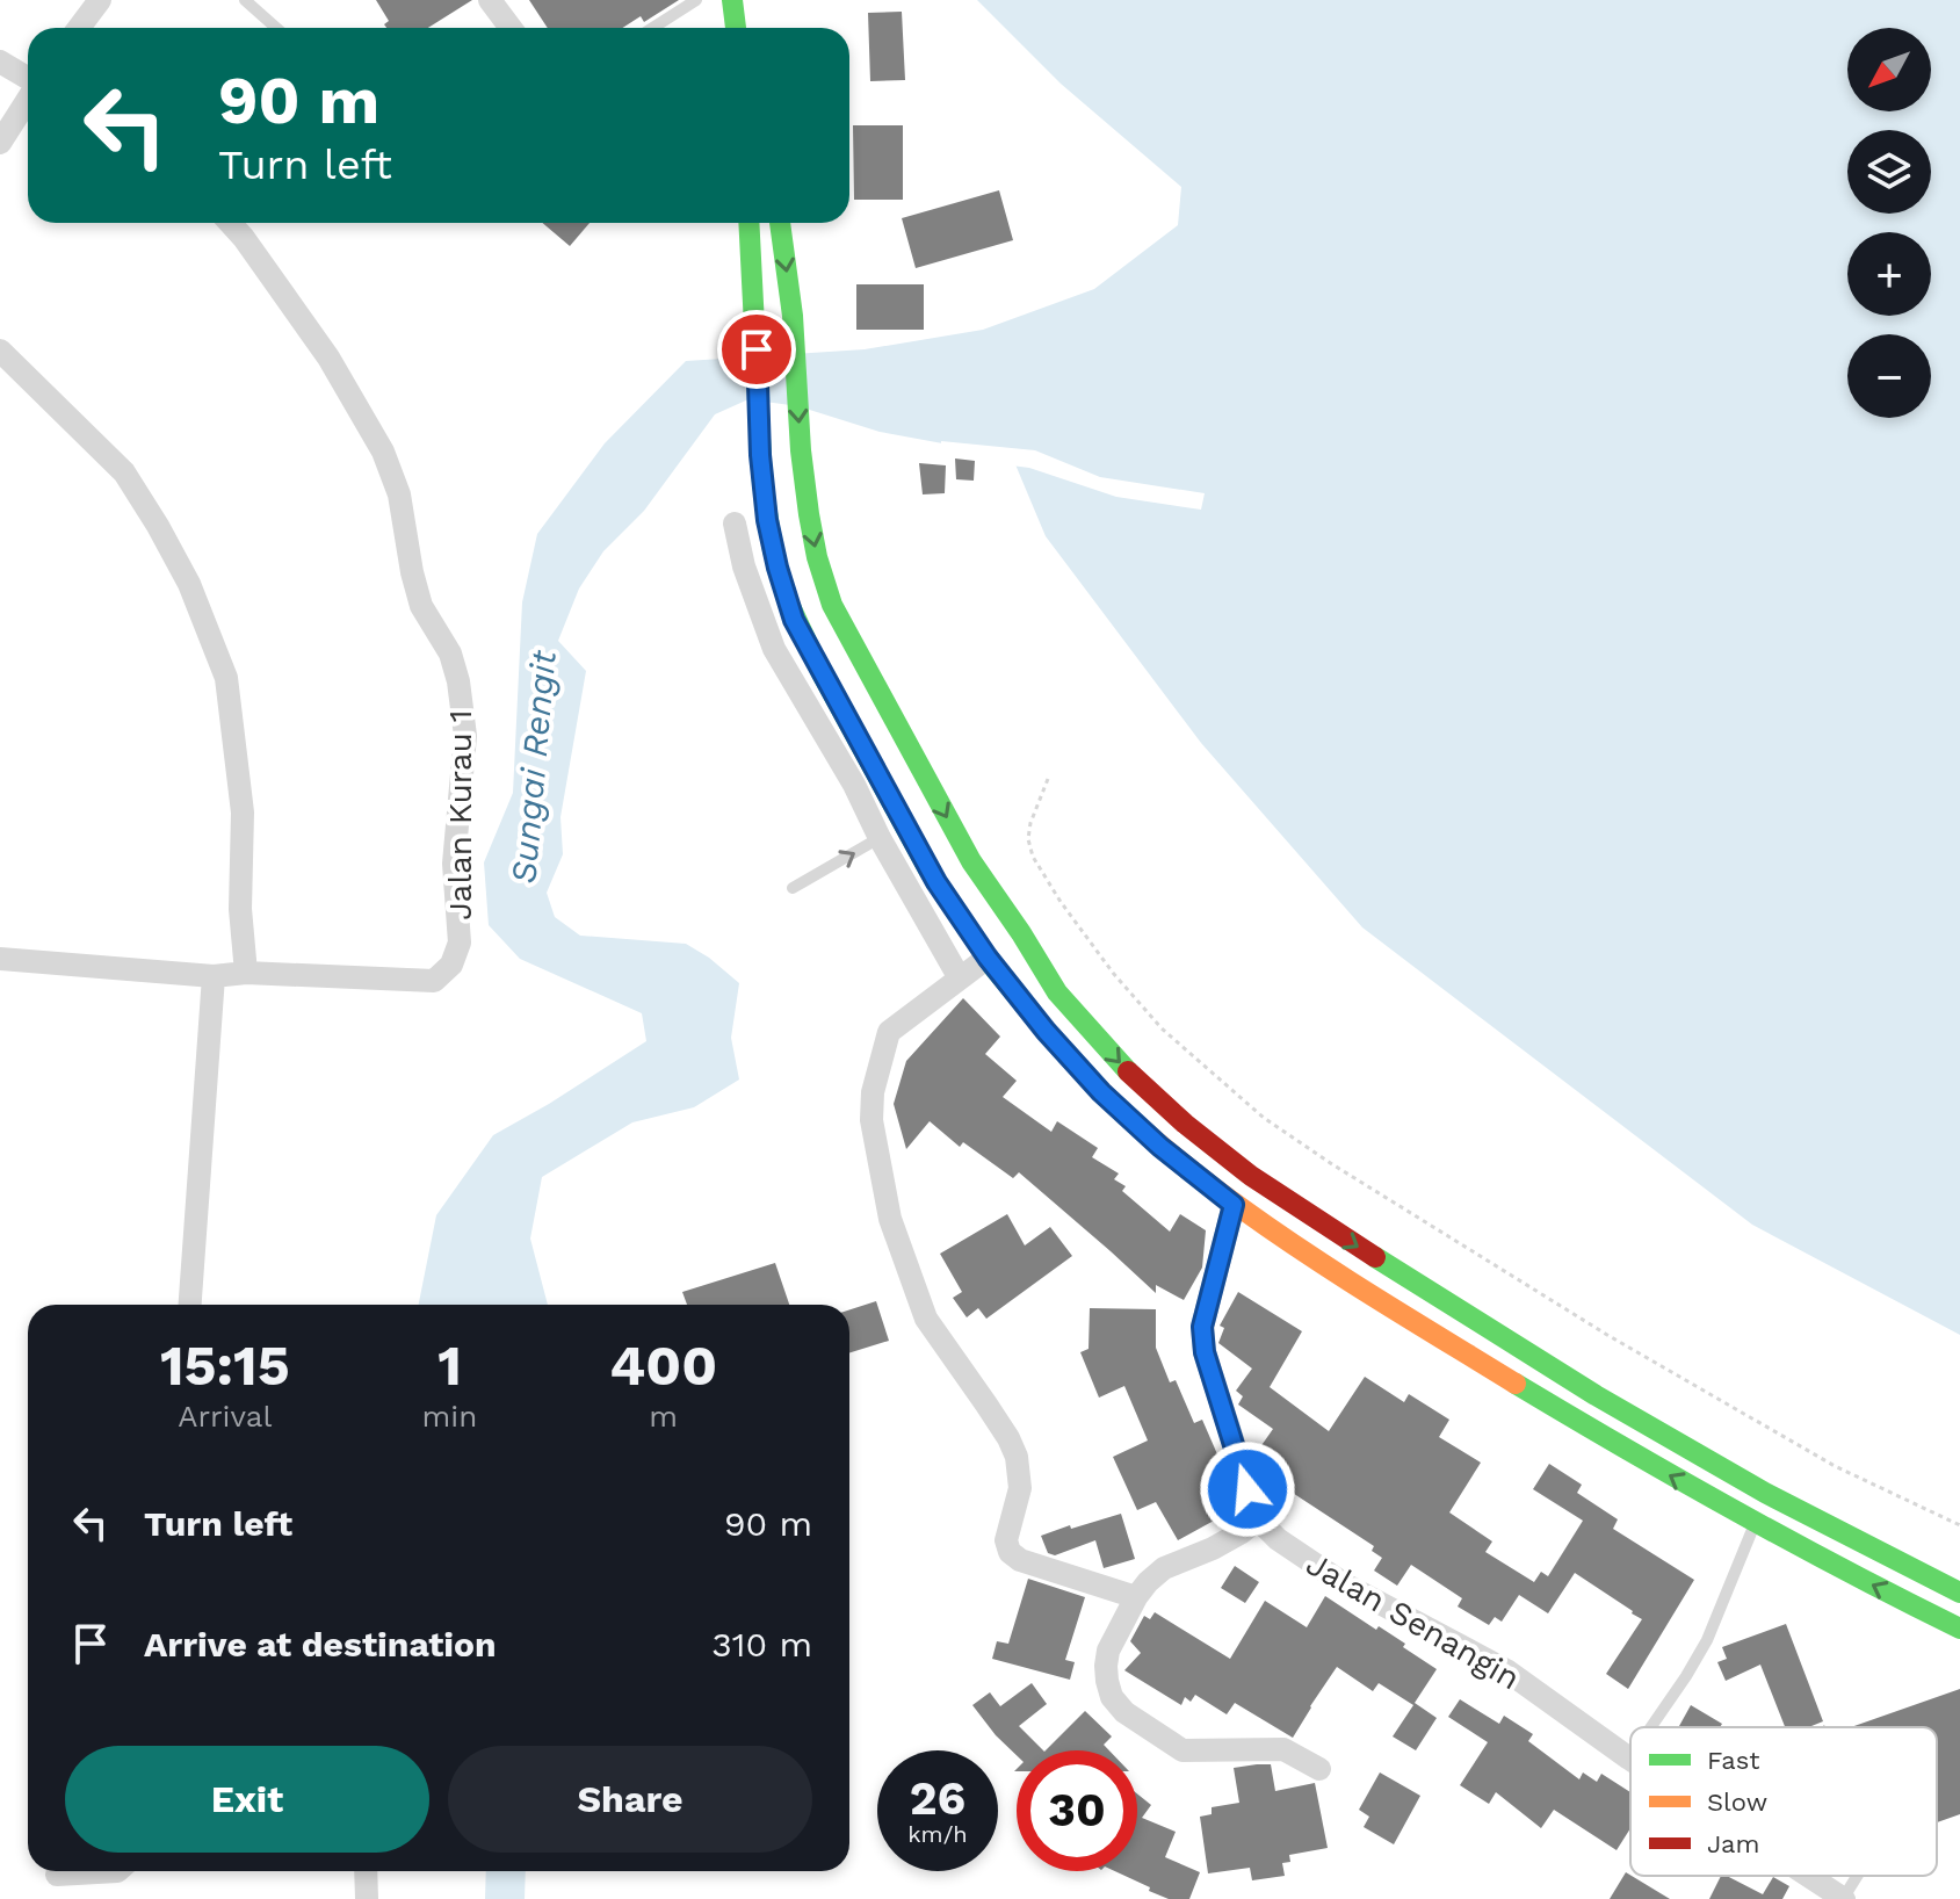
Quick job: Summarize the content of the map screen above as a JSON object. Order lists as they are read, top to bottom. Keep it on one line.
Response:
{"streets":{"street":["Jalan Kurau 1","Jalan Senangin"]},"water":["Sungai Rengit"],"legend":["Fast","Slow","Jam"],"north":"bottom left","page":{"map_buttons":["+","−"],"turn":["90 m","Turn left"],"eta":["15:15","Arrival","1","min","400","m"],"list":[{"name":"Turn left","value":"90 m"},{"name":"Arrive at destination","value":"310 m"}],"buttons":["Exit","Share"],"speed":"26 km/h","limit":"30"}}
